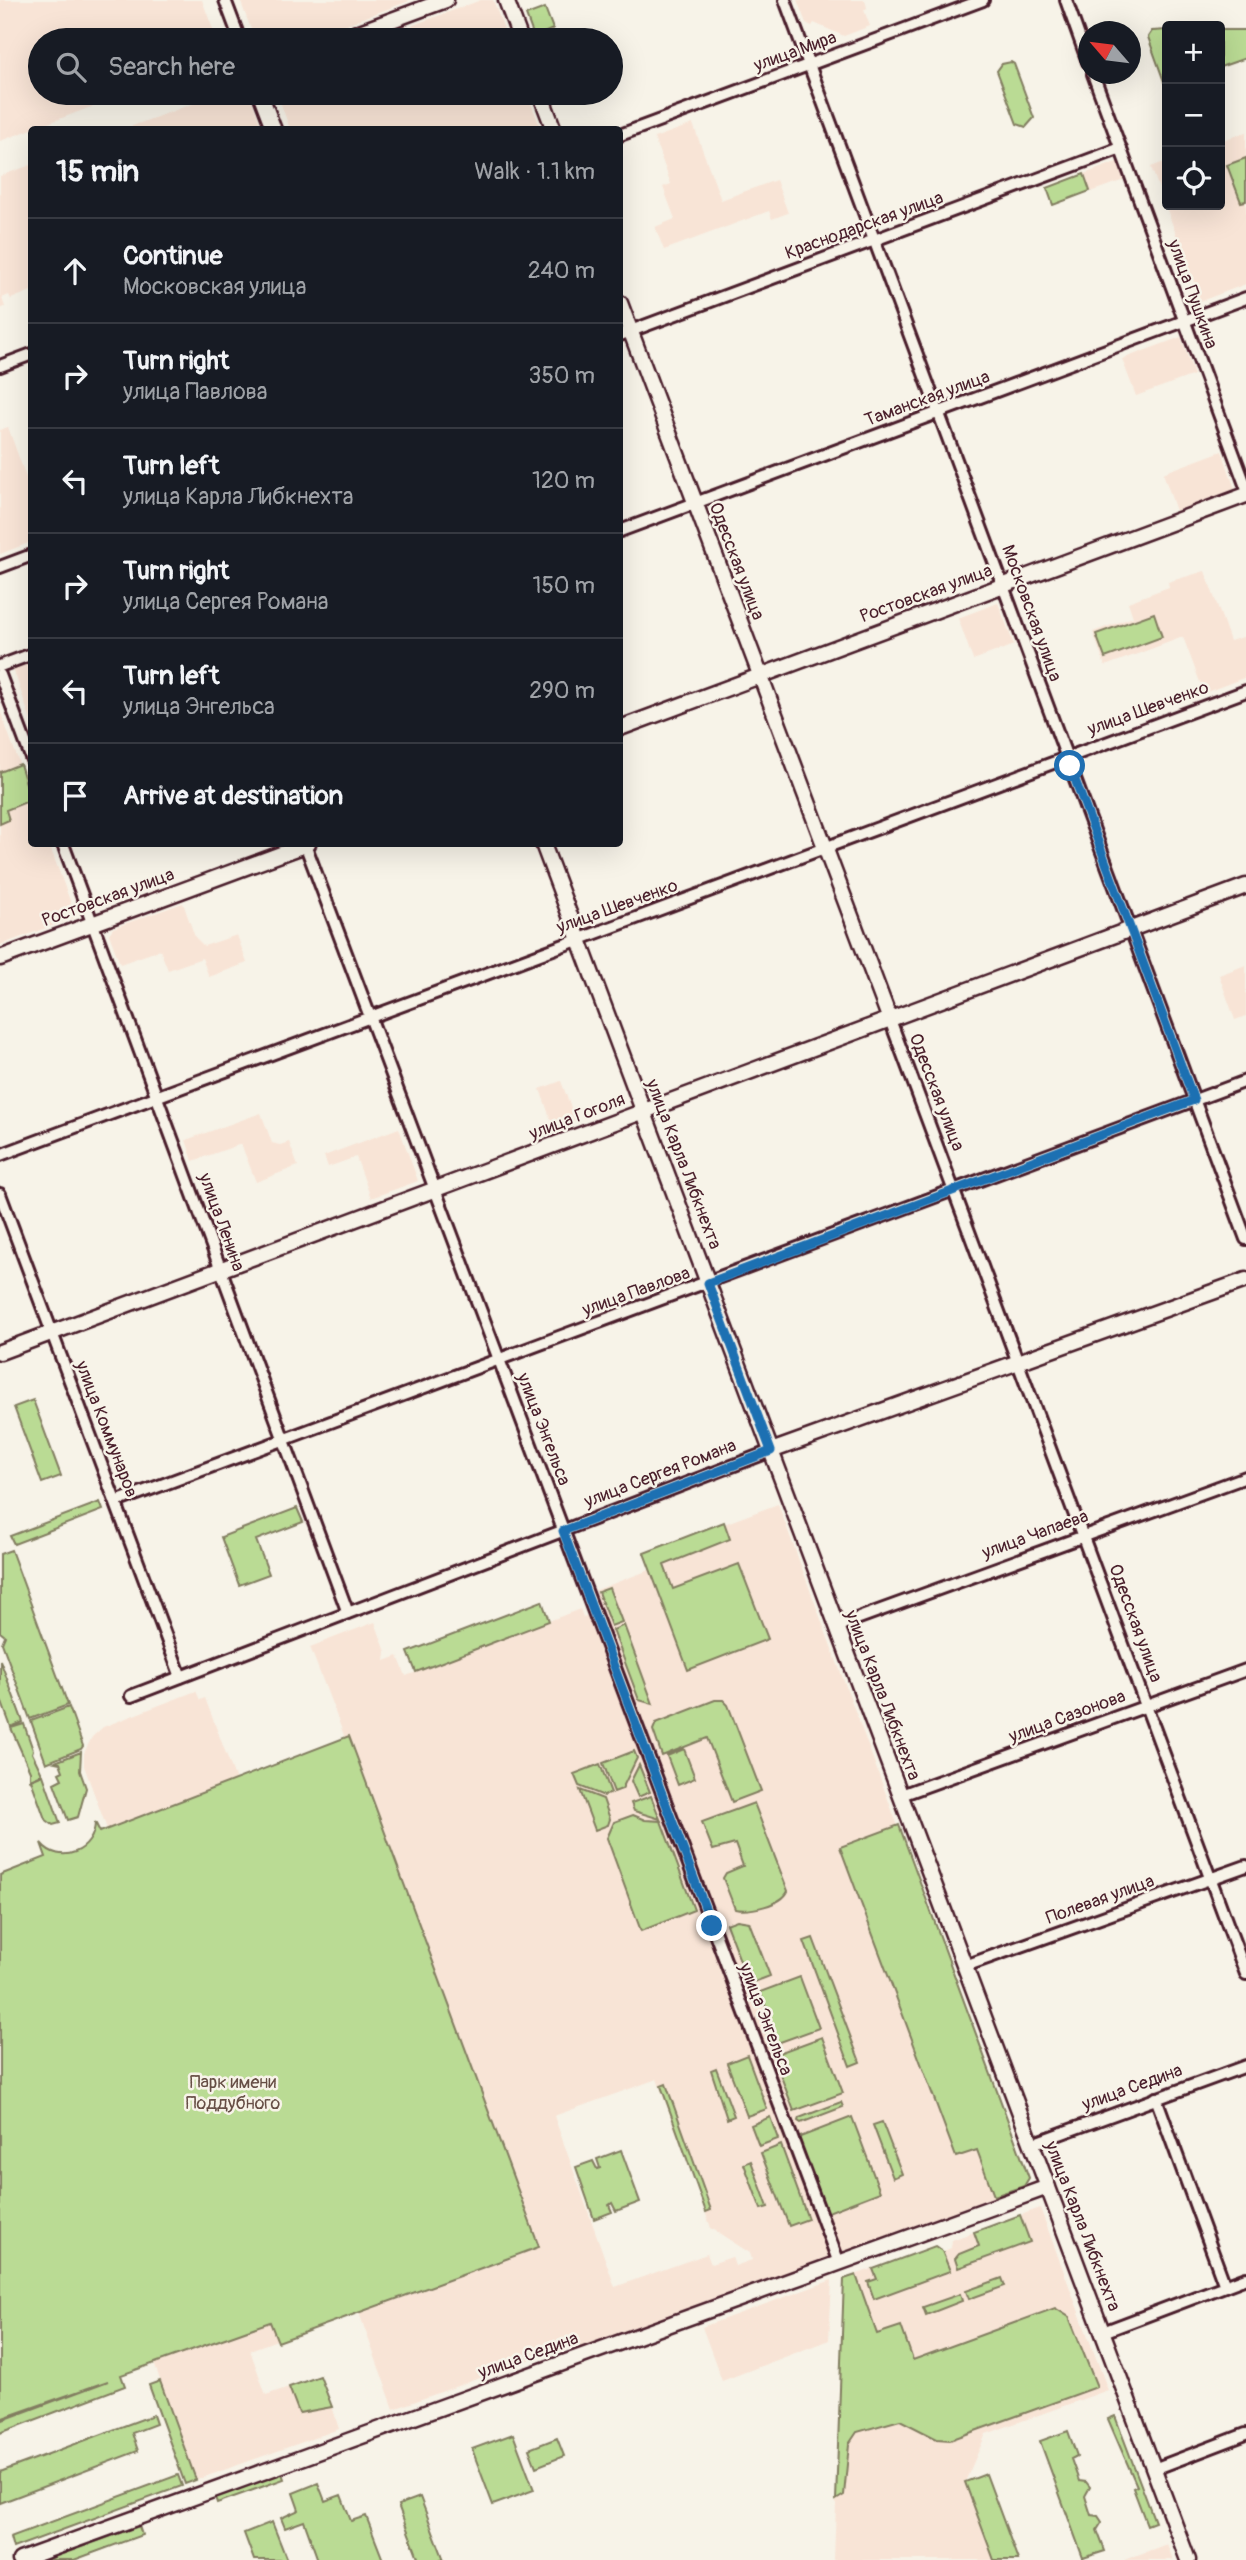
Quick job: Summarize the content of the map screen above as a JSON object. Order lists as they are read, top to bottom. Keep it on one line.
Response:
{"streets":{"street":["улица Мира","Краснодарская улица","улица Пушкина","Таманская улица","Одесская улица","Ростовская улица","Московская улица","улица Шевченко","улица Гоголя","улица Карла Либкнехта","улица Ленина","улица Павлова","улица Коммунаров","улица Энгельса","улица Сергея Романа","улица Чапаева","улица Сазонова","Полевая улица","улица Седина"]},"crossings":[["улица Мира","Московская улица"],["Краснодарская улица","улица Пушкина"],["Краснодарская улица","Одесская улица"],["Краснодарская улица","Московская улица"],["улица Пушкина","Таманская улица"],["Таманская улица","Одесская улица"],["Таманская улица","Московская улица"],["Одесская улица","Ростовская улица"],["Одесская улица","улица Шевченко"],["Одесская улица","улица Гоголя"],["Одесская улица","улица Павлова"],["Одесская улица","улица Сергея Романа"],["Одесская улица","улица Чапаева"],["Одесская улица","улица Сазонова"],["Одесская улица","Полевая улица"],["Ростовская улица","Московская улица"],["Ростовская улица","улица Ленина"],["Московская улица","улица Шевченко"],["Московская улица","улица Гоголя"],["Московская улица","улица Павлова"],["улица Шевченко","улица Карла Либкнехта"],["улица Шевченко","улица Ленина"],["улица Шевченко","улица Энгельса"],["улица Гоголя","улица Карла Либкнехта"],["улица Гоголя","улица Ленина"],["улица Гоголя","улица Коммунаров"],["улица Гоголя","улица Энгельса"],["улица Карла Либкнехта","улица Павлова"],["улица Карла Либкнехта","улица Сергея Романа"],["улица Карла Либкнехта","улица Чапаева"],["улица Карла Либкнехта","улица Сазонова"],["улица Карла Либкнехта","Полевая улица"],["улица Карла Либкнехта","улица Седина"],["улица Ленина","улица Павлова"],["улица Ленина","улица Сергея Романа"],["улица Павлова","улица Коммунаров"],["улица Павлова","улица Энгельса"],["улица Коммунаров","улица Сергея Романа"],["улица Энгельса","улица Сергея Романа"],["улица Энгельса","улица Седина"]],"parks":["Парк имени Поддубного"],"north":"top left","page":{"map_buttons":["+","−"],"search":"Search here","heading":["15 min","Walk · 1.1 km"],"list":[["Continue","Московская улица","240 m"],["Turn right","улица Павлова","350 m"],["Turn left","улица Карла Либкнехта","120 m"],["Turn right","улица Сергея Романа","150 m"],["Turn left","улица Энгельса","290 m"],"Arrive at destination"]}}
